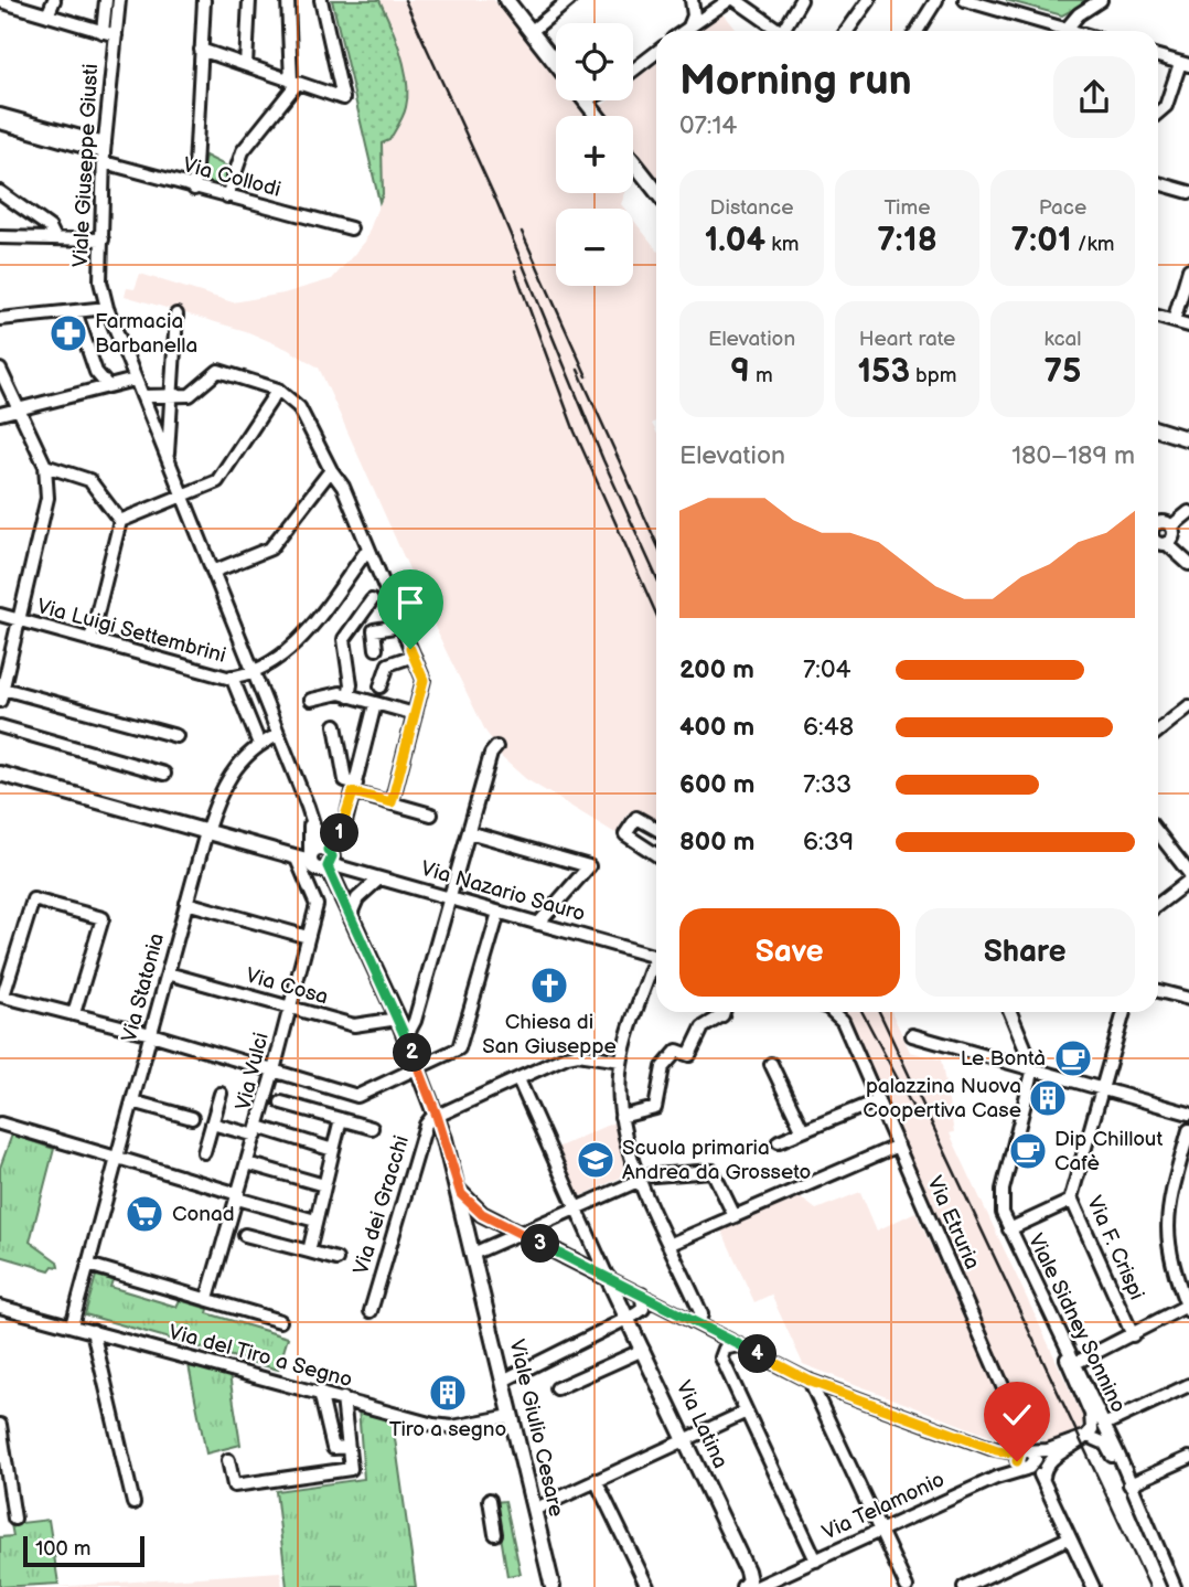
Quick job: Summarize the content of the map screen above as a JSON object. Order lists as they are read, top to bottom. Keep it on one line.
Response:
{"streets":{"main road":["Via Nazario Sauro","Via Latina","Viale Giulio Cesare"],"street":["Viale Giuseppe Giusti","Via Collodi","Via Luigi Settembrini","Via Cosa","Via Statonia","Via Vulci","Via dei Gracchi","Via Etruria","Via F. Crispi","Viale Sidney Sonnino","Via del Tiro a Segno","Via Telamonio"]},"crossings":[["Viale Giuseppe Giusti","Via Collodi"],["Viale Giuseppe Giusti","Via Luigi Settembrini"],["Viale Giuseppe Giusti","Via Nazario Sauro"],["Viale Giuseppe Giusti","Via Statonia"],["Viale Giuseppe Giusti","Via Vulci"],["Viale Giuseppe Giusti","Viale Giulio Cesare"],["Via Nazario Sauro","Via Statonia"],["Via Nazario Sauro","Via Vulci"],["Via Nazario Sauro","Viale Giulio Cesare"],["Via Cosa","Via Statonia"],["Via Cosa","Via Vulci"],["Via Cosa","Viale Giulio Cesare"],["Via Statonia","Via del Tiro a Segno"],["Via Vulci","Viale Giulio Cesare"],["Via dei Gracchi","Viale Giulio Cesare"],["Via Etruria","Via Telamonio"],["Via del Tiro a Segno","Viale Giulio Cesare"],["Via Latina","Via Telamonio"]],"places":{"pharmacy":["Farmacia Barbanella"],"church":["Chiesa di San Giuseppe"],"cafe":["Le Bontà","Dip Chillout Cafè"],"building":["palazzina Nuova Coopertiva Case","Tiro a segno"],"school or university":["Scuola primaria Andrea da Grosseto"],"supermarket":["Conad"]},"scale_bar":"100 m","page":{"map_buttons":["+","−"],"heading":["Morning run","07:14"],"stats":[["Distance","1.04 km"],["Time","7:18"],["Pace","7:01 /km"],["Elevation","9 m"],["Heart rate","153 bpm"],["kcal","75"]],"chart":["Elevation","180–189 m"],"list":[{"name":"200 m","note":"7:04"},{"name":"400 m","note":"6:48"},{"name":"600 m","note":"7:33"},{"name":"800 m","note":"6:39"}],"pins":["1","2","3","4"],"buttons":["Save","Share"],"scale":"100 m"}}
